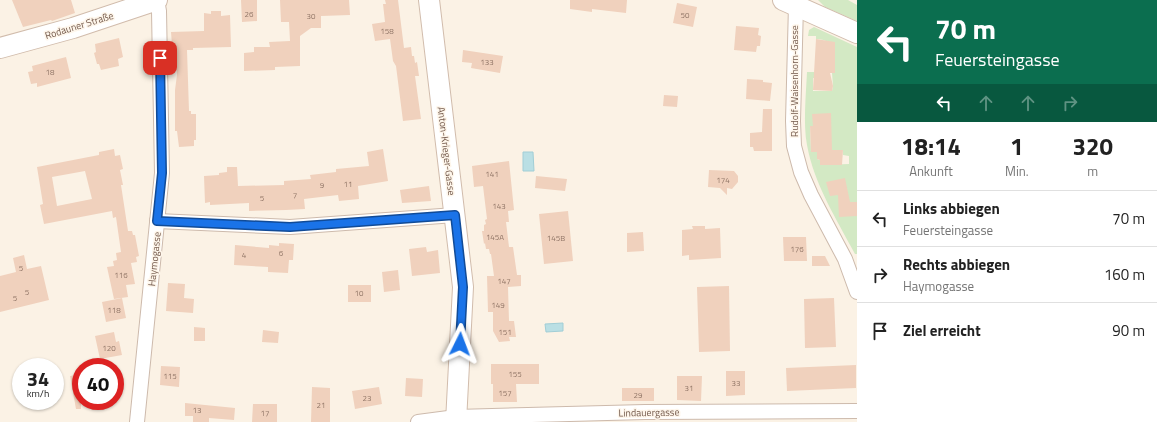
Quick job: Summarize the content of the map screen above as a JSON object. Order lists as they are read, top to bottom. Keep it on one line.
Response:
{"streets":{"street":["Rodauner Straße","Rudolf-Waisenhorn-Gasse","Anton-Krieger-Gasse","Haymogasse","Lindauergasse"]},"crossings":[["Rodauner Straße","Haymogasse"],["Anton-Krieger-Gasse","Lindauergasse"]],"house_numbers":["26","50","30","158","133","18","141","174","11","9","7","5","143","145A","145B","176","6","4","5","116","147","5","10","5","149","118","151","120","155","115","33","31","157","29","23","21","13","17"],"page":{"turn":["70 m","Feuersteingasse"],"eta":["18:14","Ankunft","1","Min.","320","m"],"list":[{"name":"Links abbiegen","note":"Feuersteingasse","value":"70 m"},{"name":"Rechts abbiegen","note":"Haymogasse","value":"160 m"},{"name":"Ziel erreicht","value":"90 m"}],"speed":"34 km/h","limit":"40"}}
